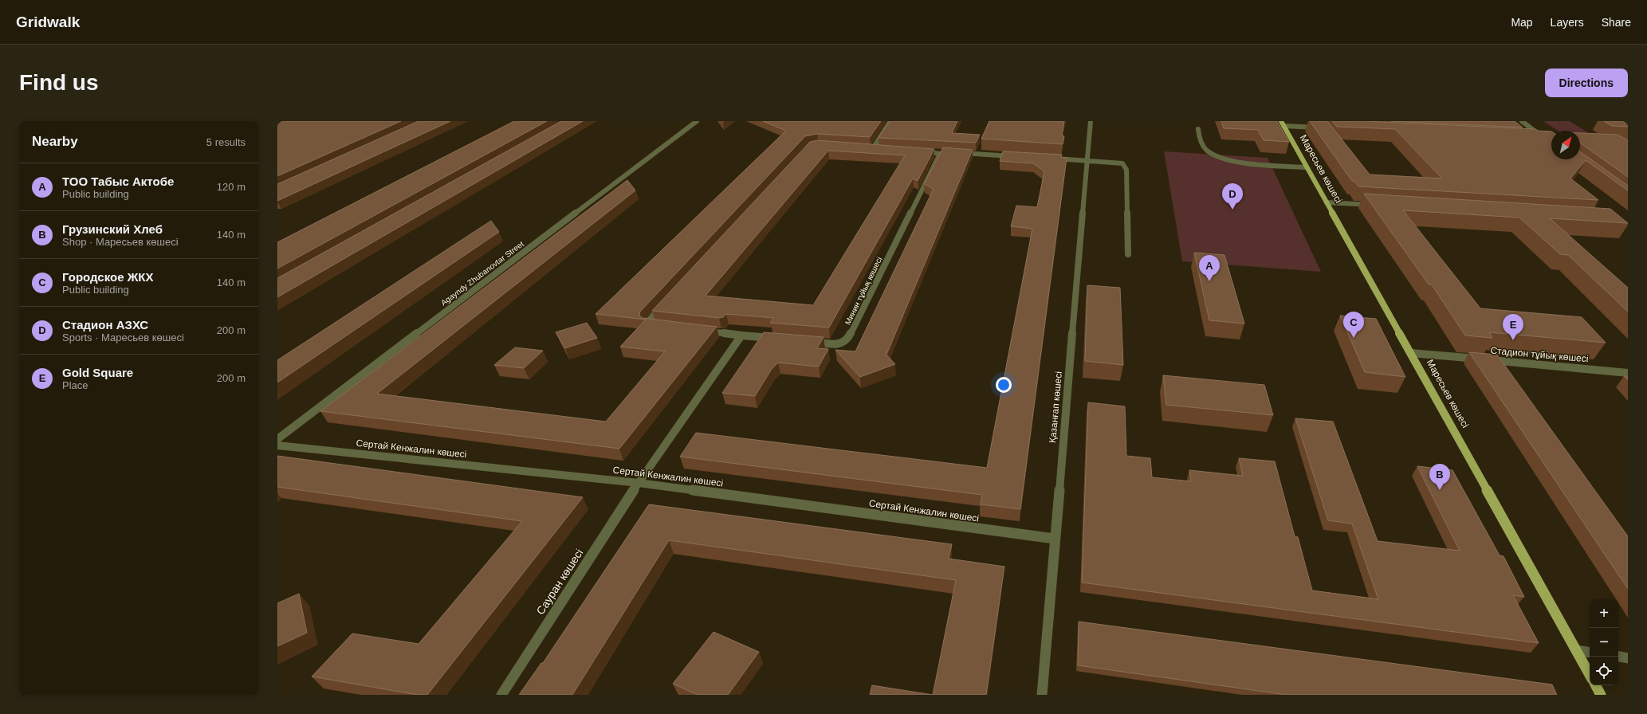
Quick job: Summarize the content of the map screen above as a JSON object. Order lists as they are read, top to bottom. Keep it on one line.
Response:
{"streets":{"main road":["Маресьев көшесі"],"street":["Agayndy Zhubanovtar Street","Минин тұйық көшесі","Стадион тұйық көшесі","Қазанғап көшесі","Сертай Кенжалин көшесі","Сауран көшесі"]},"crossings":[["Маресьев көшесі","Стадион тұйық көшесі"],["Қазанғап көшесі","Сертай Кенжалин көшесі"],["Сертай Кенжалин көшесі","Сауран көшесі"]],"north":"top right","page":{"header":"Gridwalk","nav":["Map","Layers","Share"],"buttons":"Directions","title":"Find us","heading":["Nearby","5 results"],"list":[{"mark":"A","name":"ТОО Табыс Актобе","note":"Public building","value":"120 m"},{"mark":"B","name":"Грузинский Хлеб","note":"Shop · Маресьев көшесі","value":"140 m"},{"mark":"C","name":"Городское ЖКХ","note":"Public building","value":"140 m"},{"mark":"D","name":"Стадион АЗХС","note":"Sports · Маресьев көшесі","value":"200 m"},{"mark":"E","name":"Gold Square","note":"Place","value":"200 m"}],"pins":["D","A","C","E","B"],"map_buttons":["+","−"]}}
